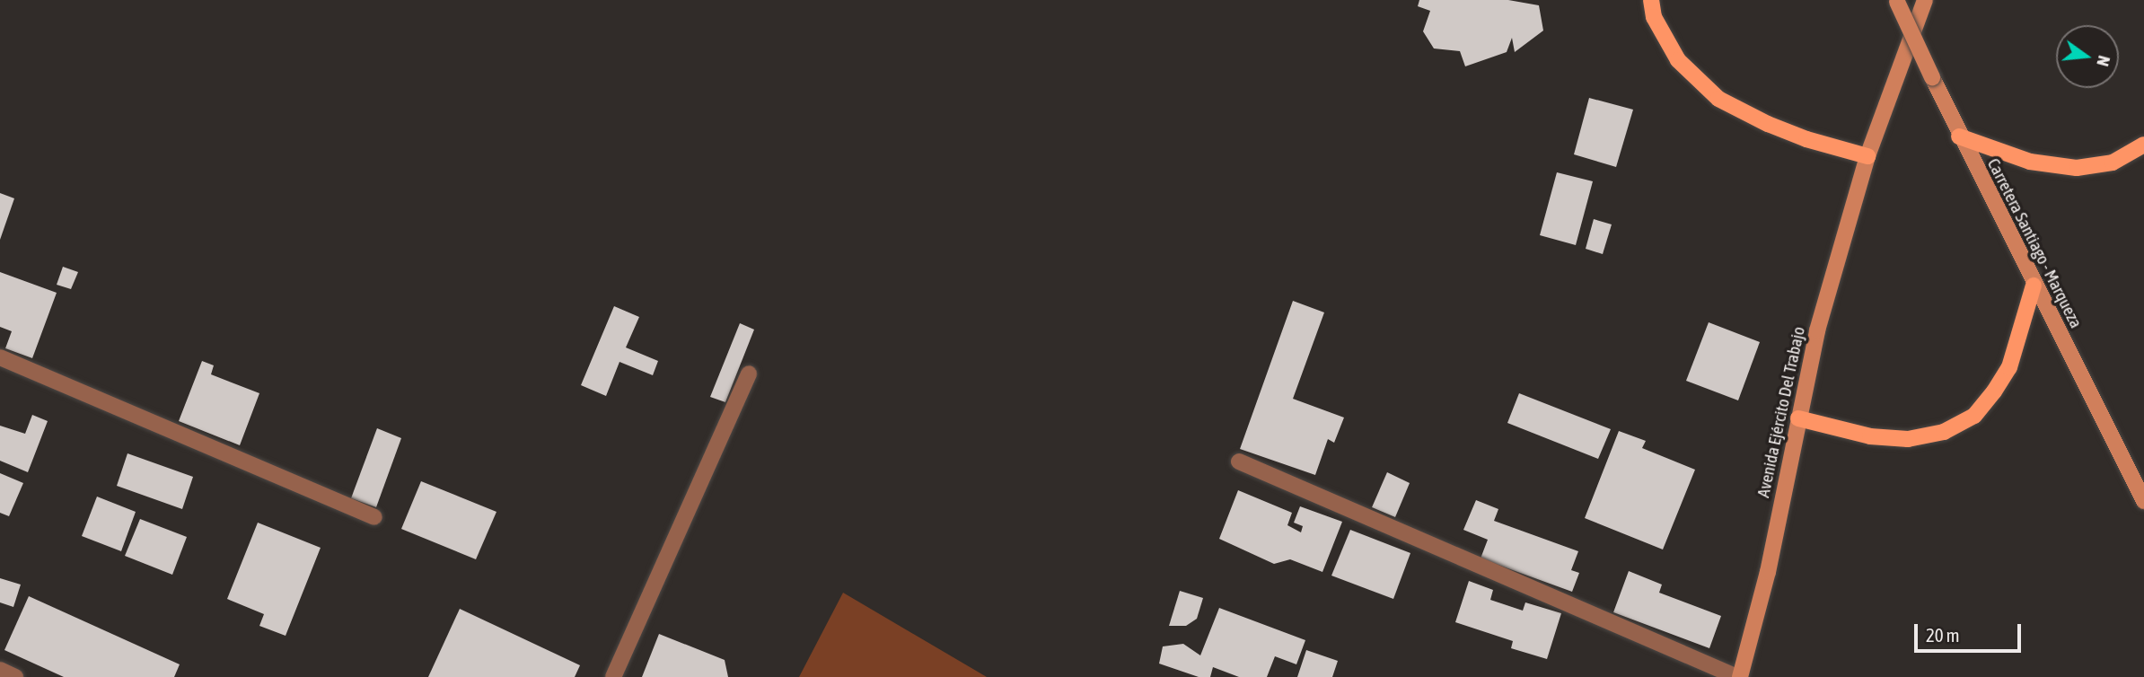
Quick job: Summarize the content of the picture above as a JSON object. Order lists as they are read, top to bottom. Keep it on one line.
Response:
{"streets":{"main road":["Carretera Santiago - Marqueza","Avenida Ejército Del Trabajo"]},"scale_bar":"20 m","north":"right"}
